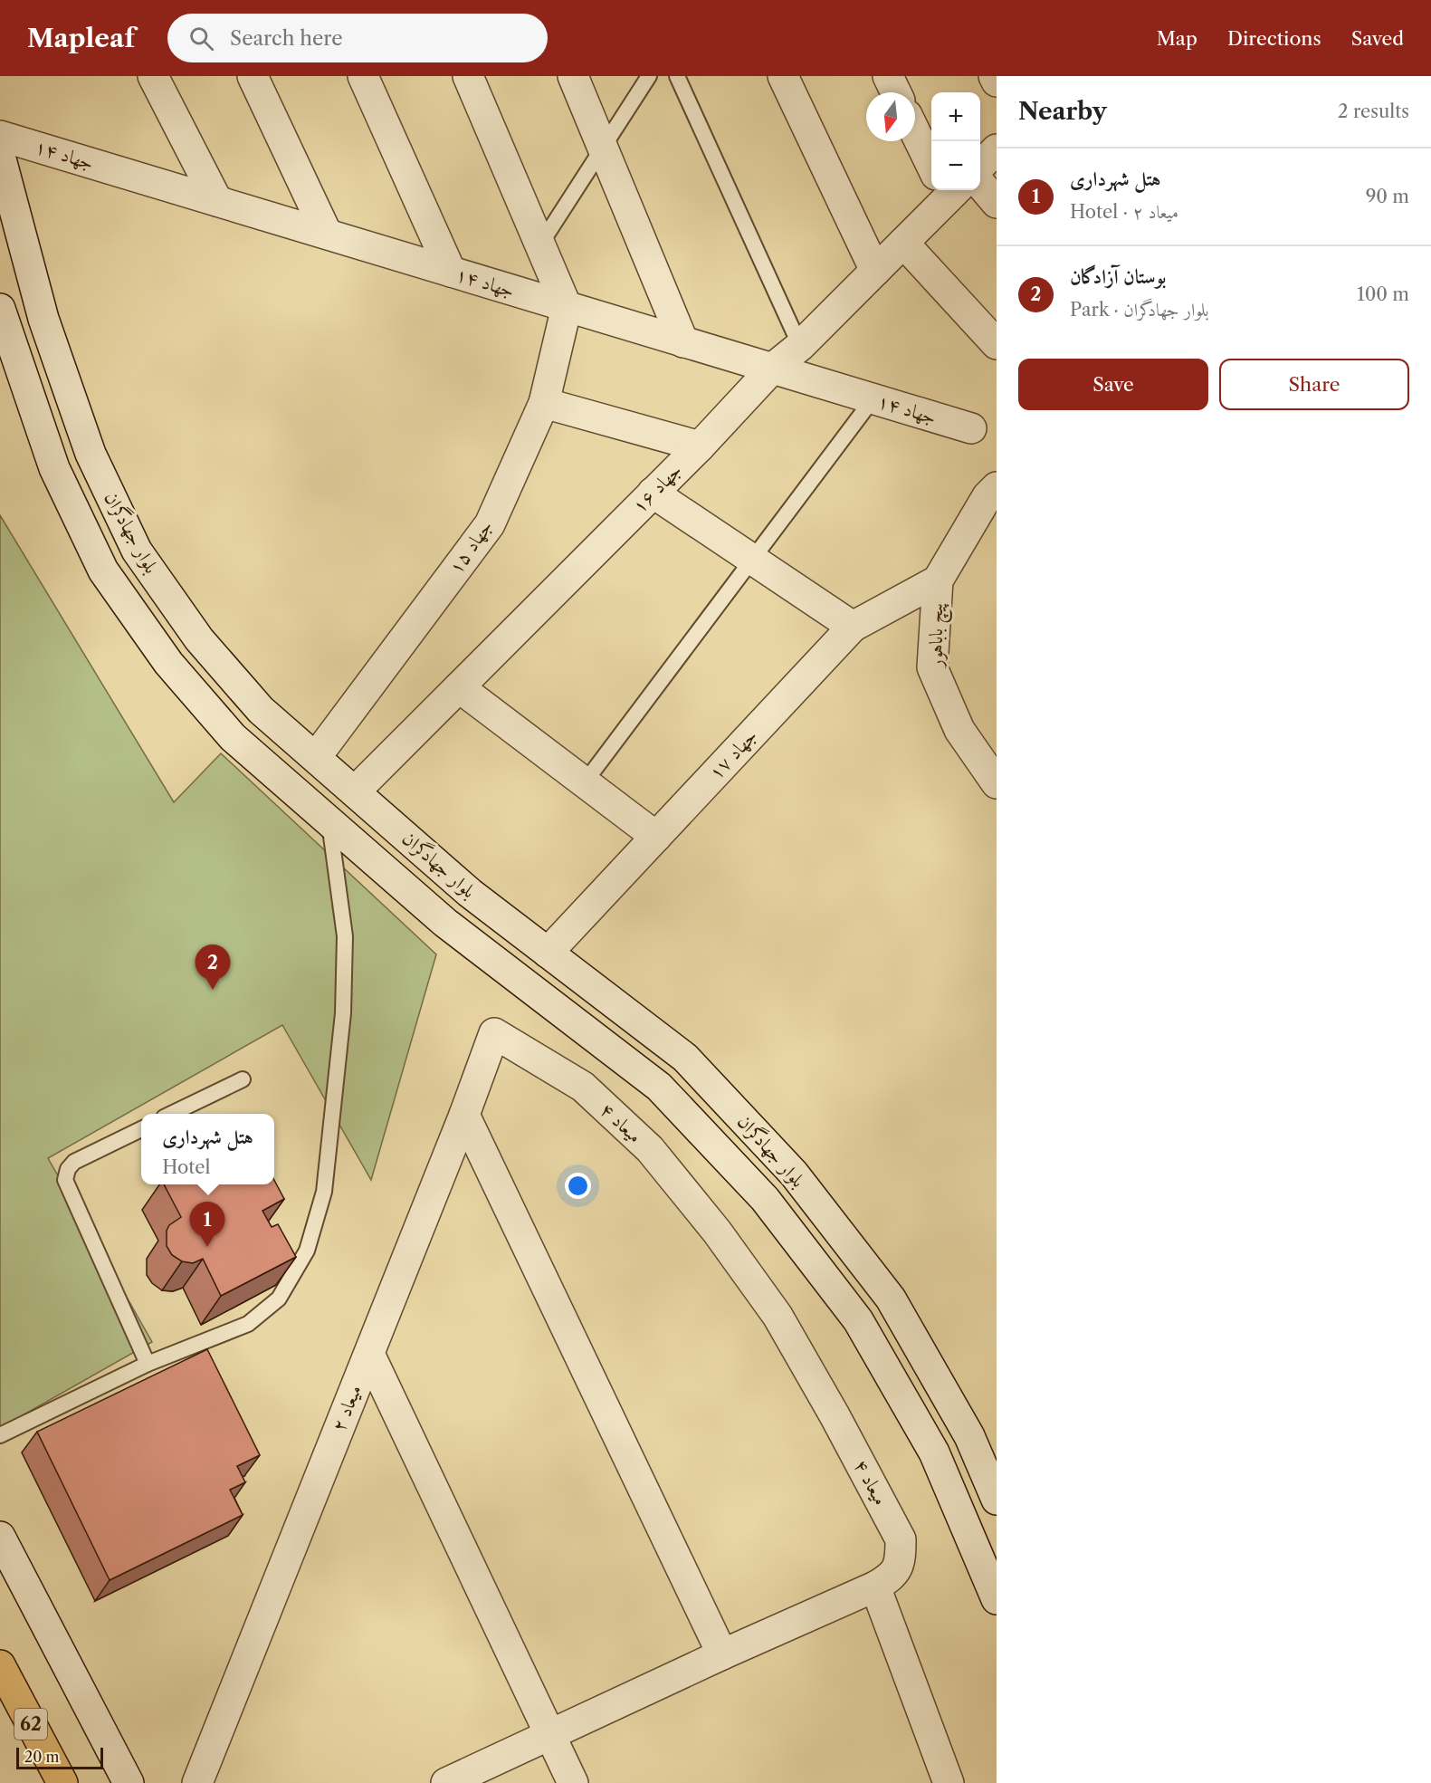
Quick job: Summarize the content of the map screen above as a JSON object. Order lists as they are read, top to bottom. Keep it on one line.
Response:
{"streets":{"highway":["62"],"street":["جهاد ۱۴","جهاد ۱۶","بلوار جهادگران","جهاد ۱۵","پیچ باباهور","جهاد ۱۷","میعاد ۴","میعاد ۲"]},"crossings":[["جهاد ۱۴","جهاد ۱۶"],["جهاد ۱۴","جهاد ۱۵"],["جهاد ۱۶","بلوار جهادگران"],["بلوار جهادگران","جهاد ۱۵"],["بلوار جهادگران","جهاد ۱۷"],["پیچ باباهور","جهاد ۱۷"],["میعاد ۴","میعاد ۲"]],"scale_bar":"20 m","north":"bottom","page":{"header":"Mapleaf","search":"Search here","nav":["Map","Directions","Saved"],"heading":["Nearby","2 results"],"map_buttons":["+","−"],"list":[{"mark":"1","name":"هتل شهرداری","note":"Hotel · میعاد ۲","value":"90 m"},{"mark":"2","name":"بوستان آزادگان","note":"Park · بلوار جهادگران","value":"100 m"}],"buttons":["Save","Share"],"pins":["2","1"],"popup":["هتل شهرداری","Hotel"],"scale":"20 m"}}
